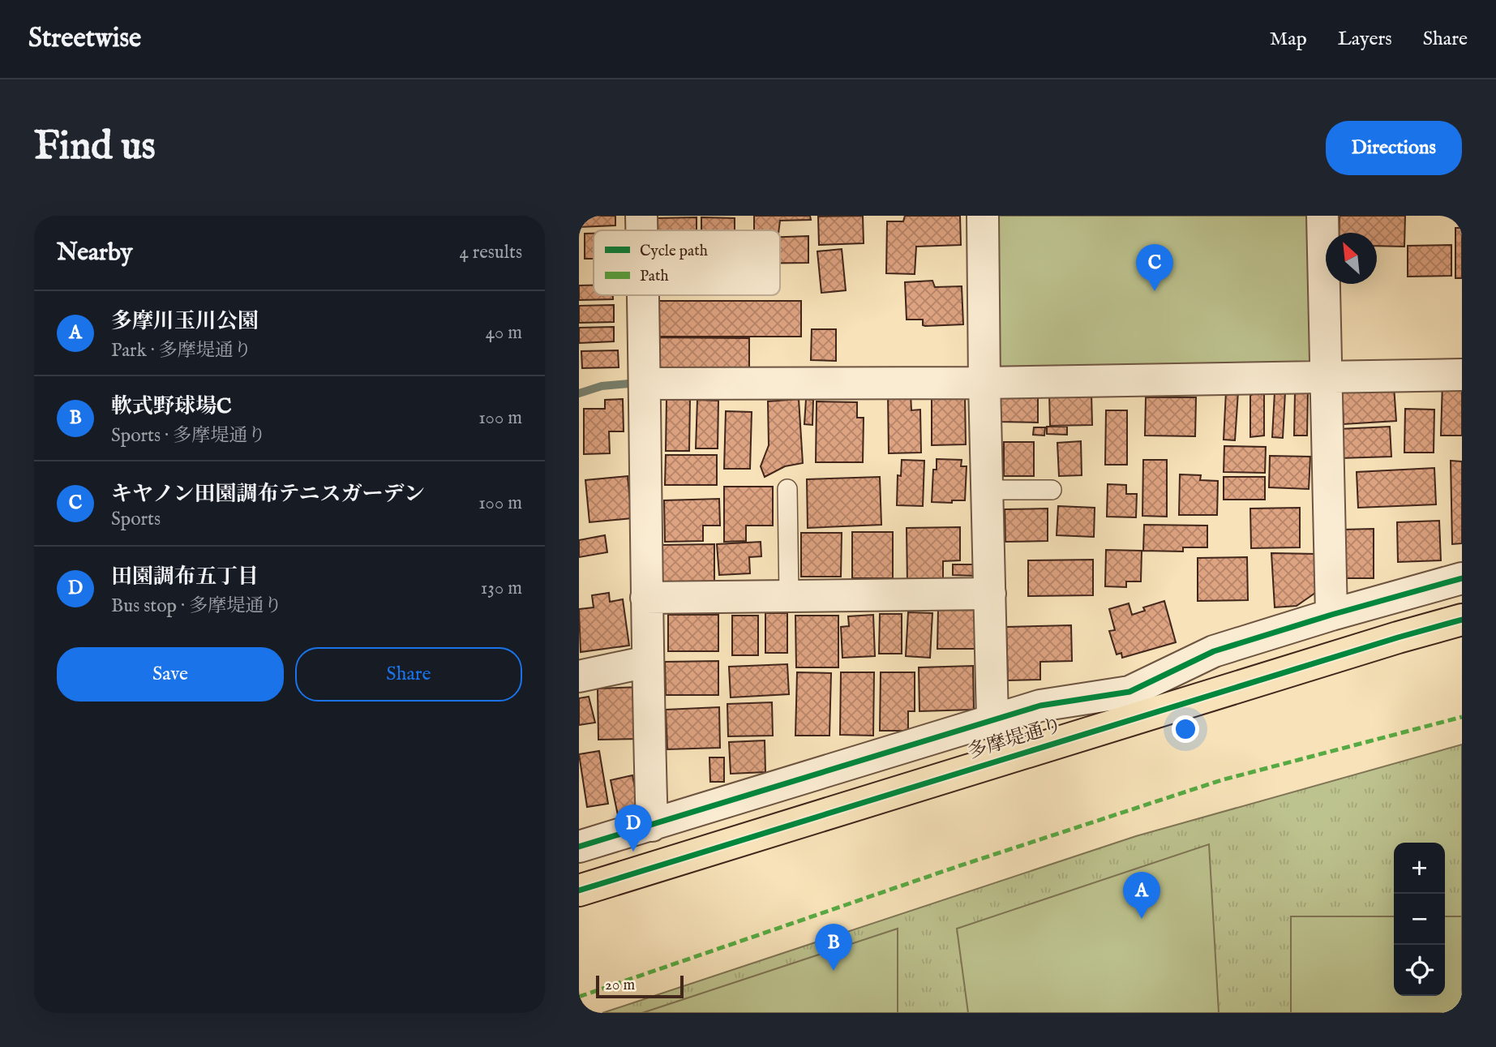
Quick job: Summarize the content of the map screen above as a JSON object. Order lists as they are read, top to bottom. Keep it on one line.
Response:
{"streets":{"main road":["多摩堤通り"]},"legend":["Cycle path","Path"],"scale_bar":"20 m","north":"top left","page":{"header":"Streetwise","nav":["Map","Layers","Share"],"buttons":["Directions",["Save","Share"]],"title":"Find us","heading":["Nearby","4 results"],"pins":["C","D","A","B"],"list":[{"mark":"A","name":"多摩川玉川公園","note":"Park · 多摩堤通り","value":"40 m"},{"mark":"B","name":"軟式野球場C","note":"Sports · 多摩堤通り","value":"100 m"},{"mark":"C","name":"キヤノン田園調布テニスガーデン","note":"Sports","value":"100 m"},{"mark":"D","name":"田園調布五丁目","note":"Bus stop · 多摩堤通り","value":"130 m"}],"map_buttons":["+","−"],"scale":"20 m"}}
